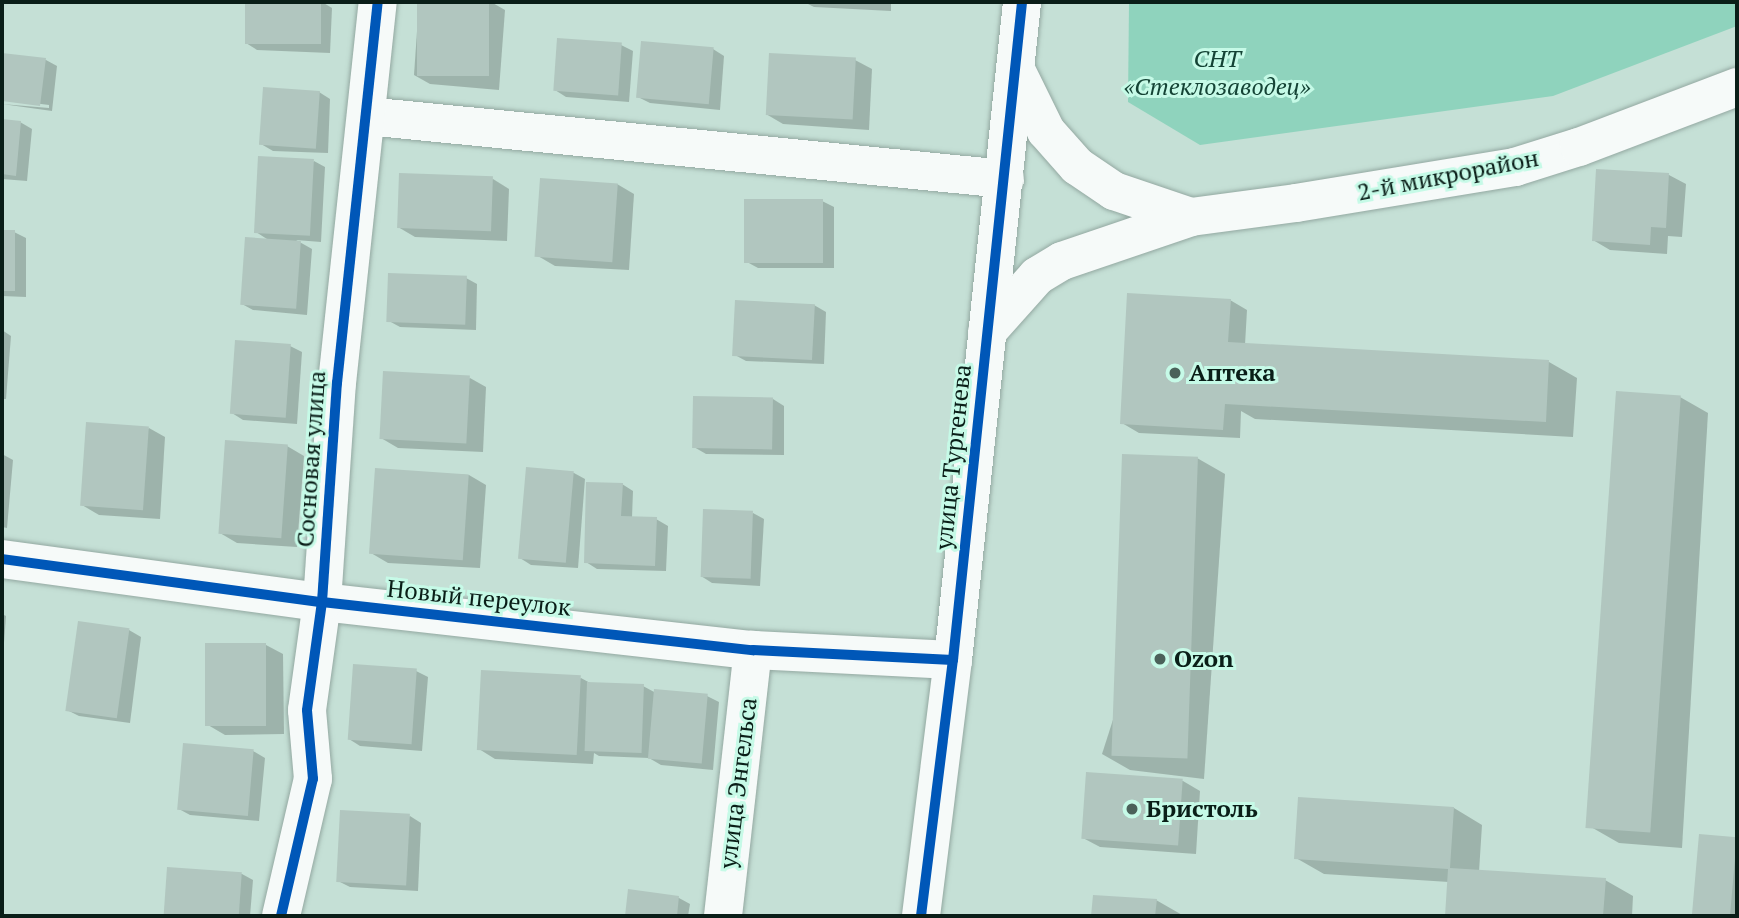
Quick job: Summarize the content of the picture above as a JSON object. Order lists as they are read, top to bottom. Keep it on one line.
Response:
{"streets":{"street":["2-й микрорайон","улица Тургенева","Сосновая улица","Новый переулок","улица Энгельса"]},"crossings":[["улица Тургенева","Новый переулок"],["Сосновая улица","Новый переулок"],["Новый переулок","улица Энгельса"]],"parks":["СНТ «Стеклозаводец»"],"places":["Аптека","Ozon","Бристоль"]}
